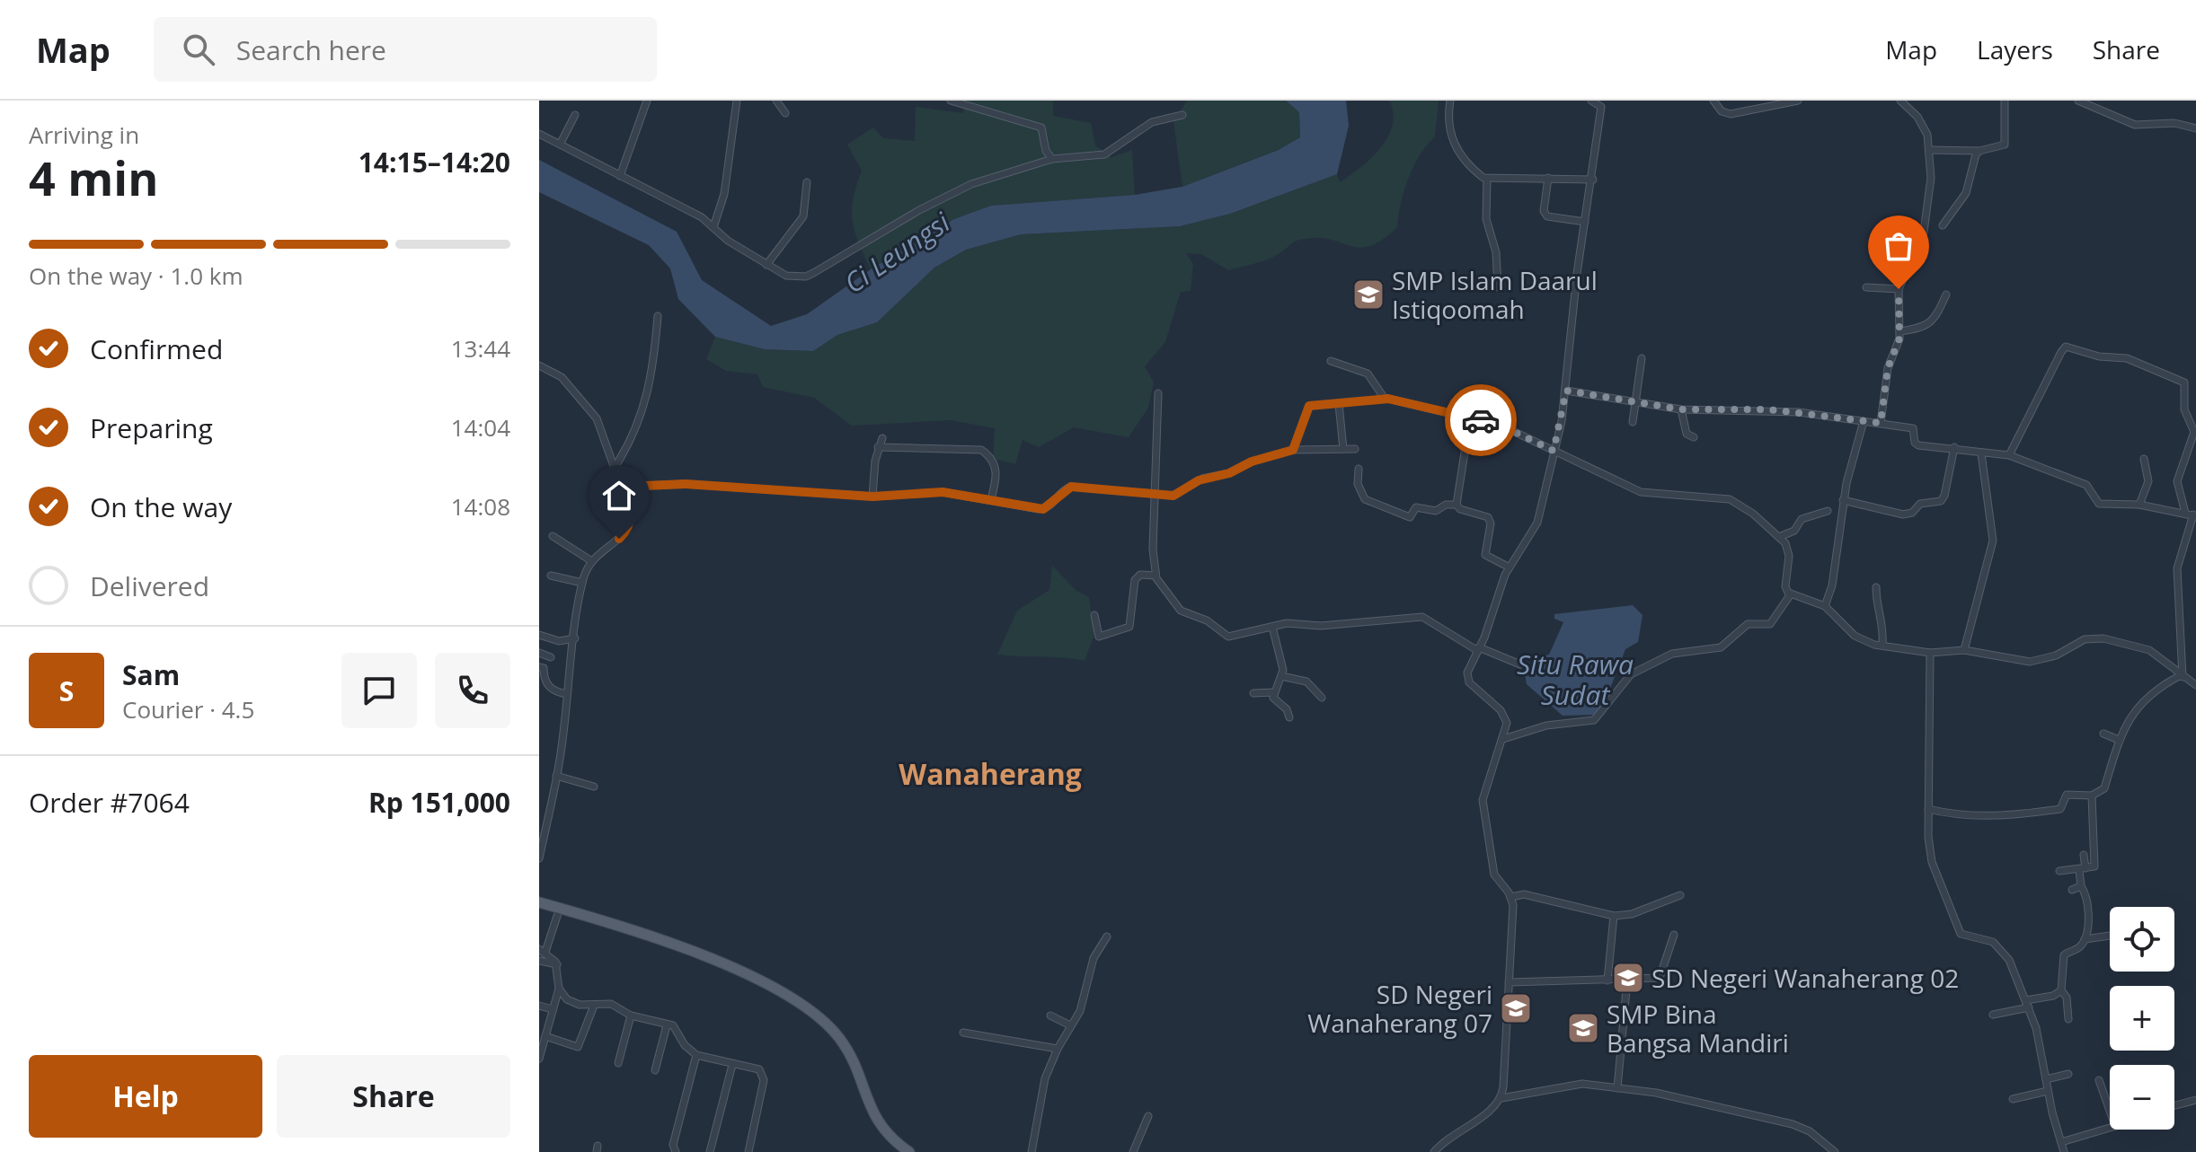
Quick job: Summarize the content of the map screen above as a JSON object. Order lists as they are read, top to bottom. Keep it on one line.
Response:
{"districts":["Wanaherang"],"water":["Ci Leungsi","Situ Rawa Sudat"],"places":{"school or university":["SMP Islam Daarul Istiqoomah","SD Negeri Wanaherang 02","SD Negeri Wanaherang 07","SMP Bina Bangsa Mandiri"]},"page":{"header":"Map","search":"Search here","nav":["Map","Layers","Share"],"heading":["4 min","Arriving in","14:15–14:20"],"panel":["Sam","Courier · 4.5","Order #7064","Rp 151,000"],"bar":"On the way · 1.0 km","list":[["Confirmed","13:44"],["Preparing","14:04"],["On the way","14:08"],"Delivered"],"round":"S","map_buttons":["+","−"],"buttons":["Help","Share"]}}
